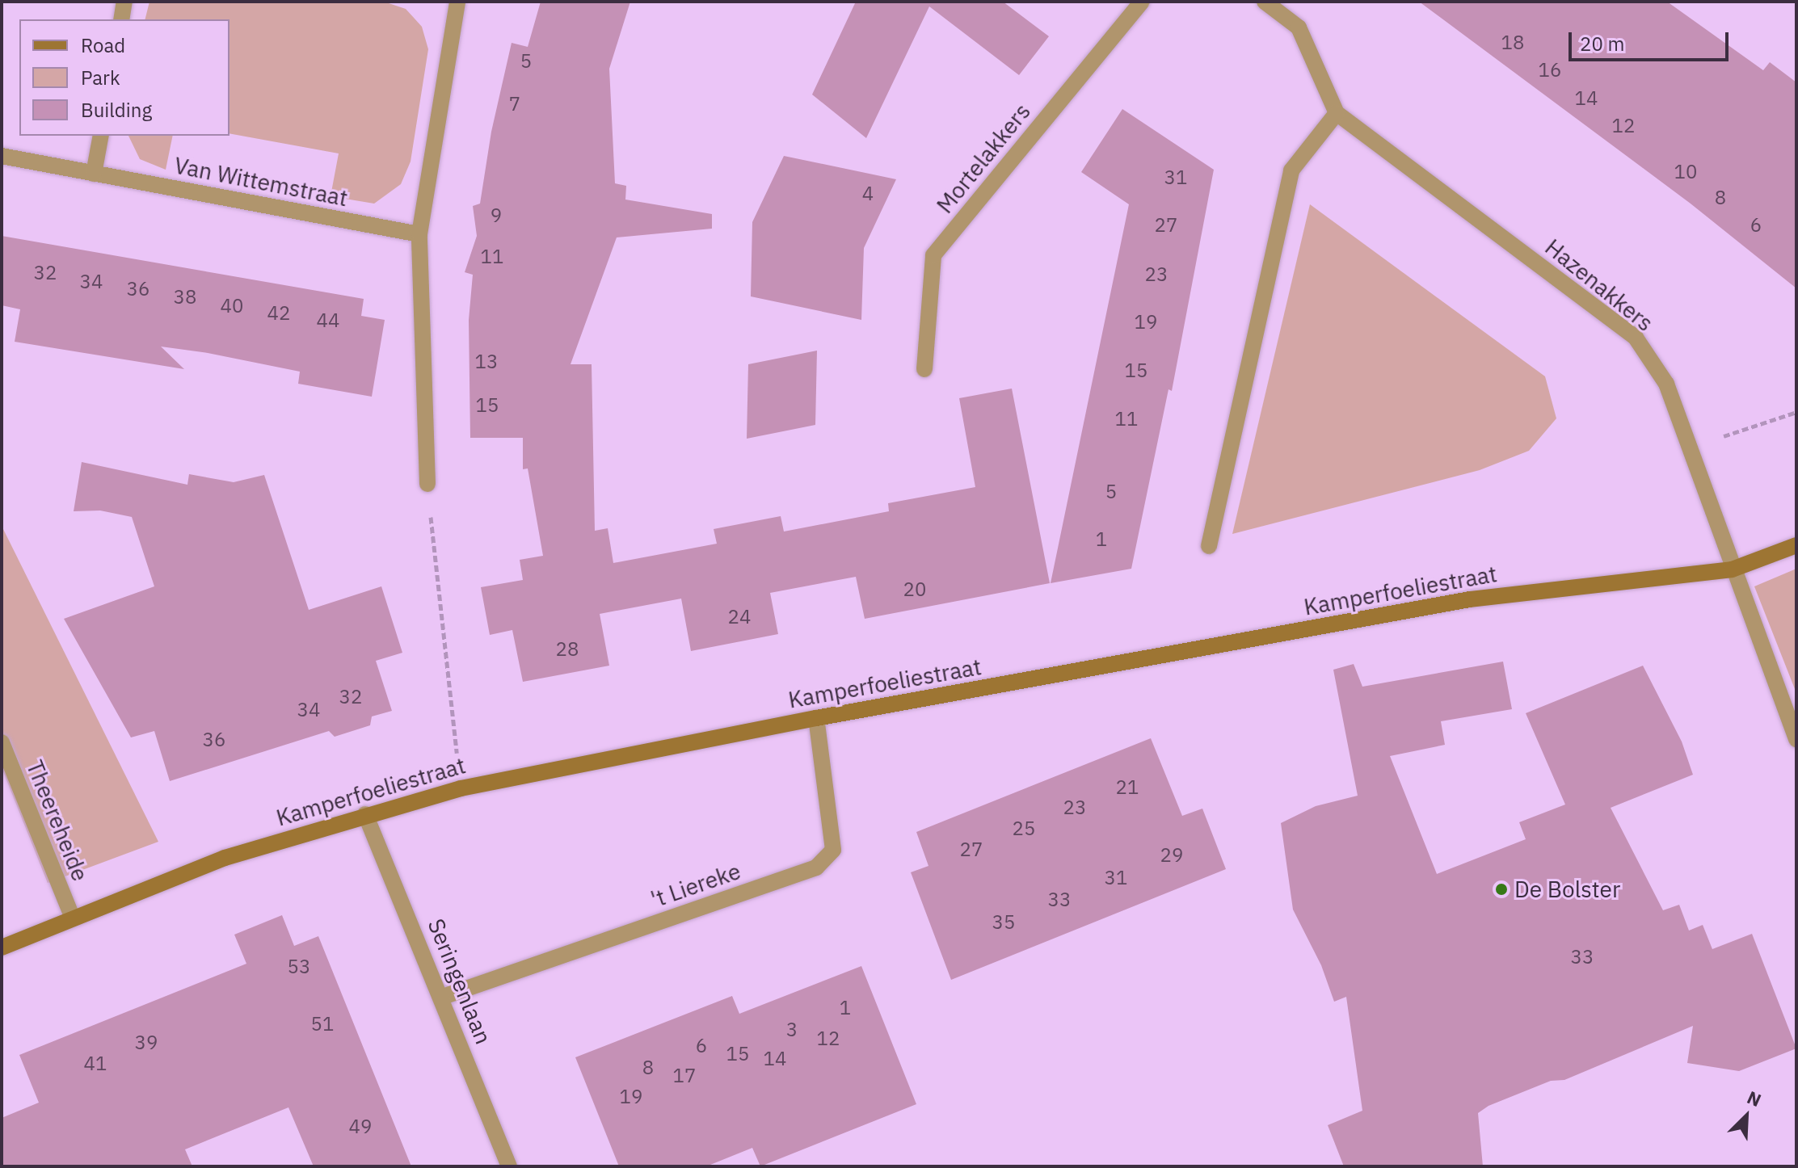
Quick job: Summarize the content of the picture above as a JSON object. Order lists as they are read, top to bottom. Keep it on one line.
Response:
{"streets":{"street":["Mortelakkers","Van Wittemstraat","Hazenakkers","Kamperfoeliestraat","Theereheide","'t Liereke","Seringenlaan"]},"crossings":[["Hazenakkers","Kamperfoeliestraat"],["Kamperfoeliestraat","Theereheide"],["Kamperfoeliestraat","'t Liereke"],["Kamperfoeliestraat","Seringenlaan"],["'t Liereke","Seringenlaan"]],"places":["De Bolster"],"house_numbers":["18","5","16","14","7","12","10","31","4","8","9","27","6","11","32","23","34","36","38","40","42","44","19","13","15","15","11","5","1","20","24","28","32","34","36","21","23","25","27","29","31","33","35","33","53","1","51","3","12","39","6","15","14","41","8","17","19","49"],"legend":["Road","Park","Building"],"scale_bar":"20 m","north":"top right"}
